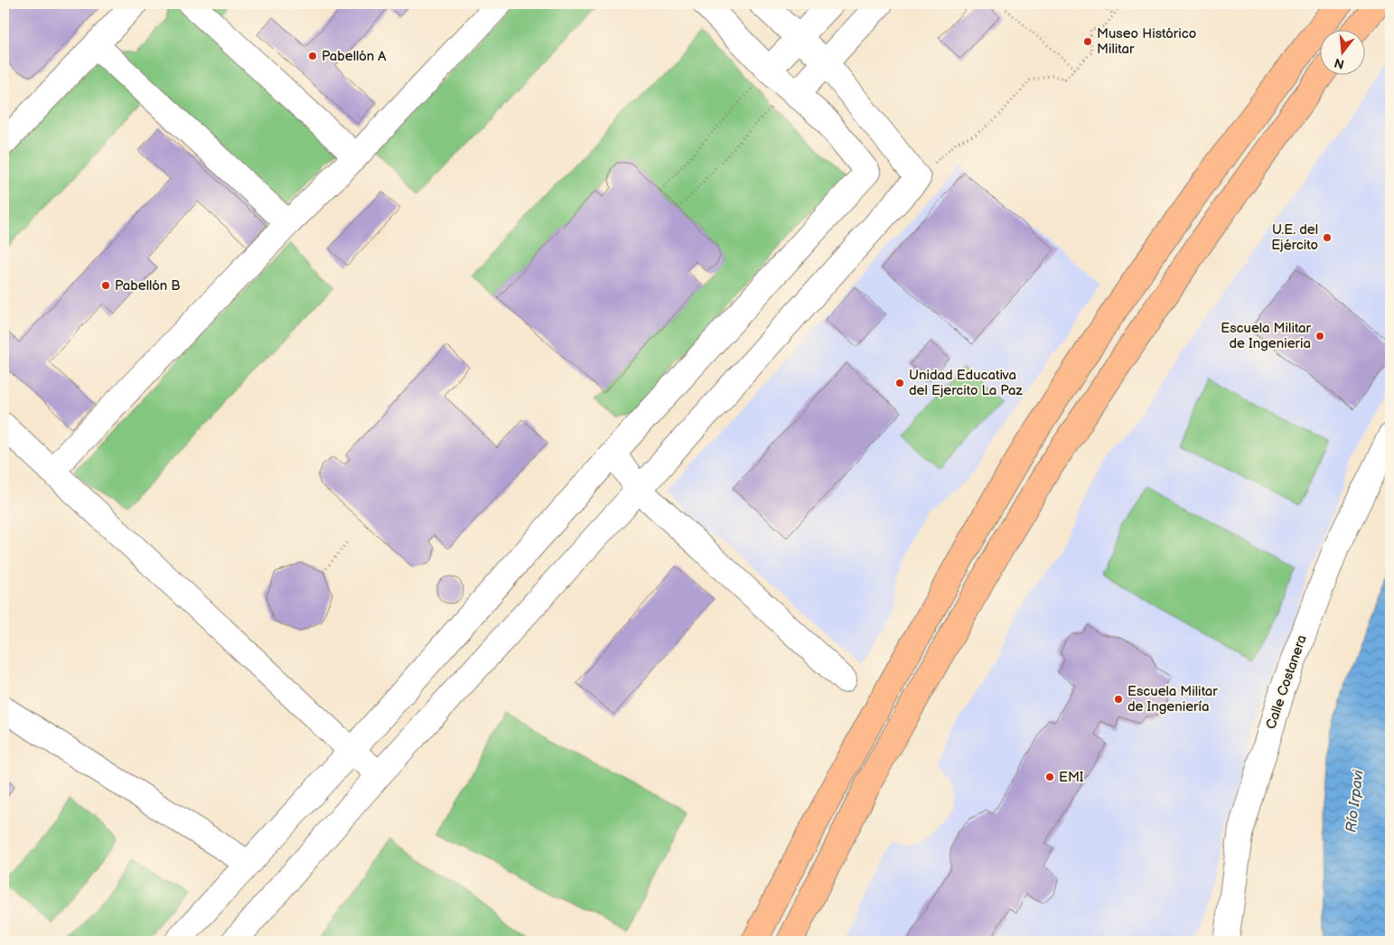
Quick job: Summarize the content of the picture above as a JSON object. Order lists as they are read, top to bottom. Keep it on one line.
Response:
{"streets":{"street":["Calle Costanera"]},"water":["Río Irpavi"],"places":["Museo Histórico Militar","Pabellón A","U.E. del Ejército","Pabellón B","Escuela Militar de Ingenieria","Unidad Educativa del Ejercito La Paz","Escuela Militar de Ingeniería","EMI"],"north":"bottom"}
